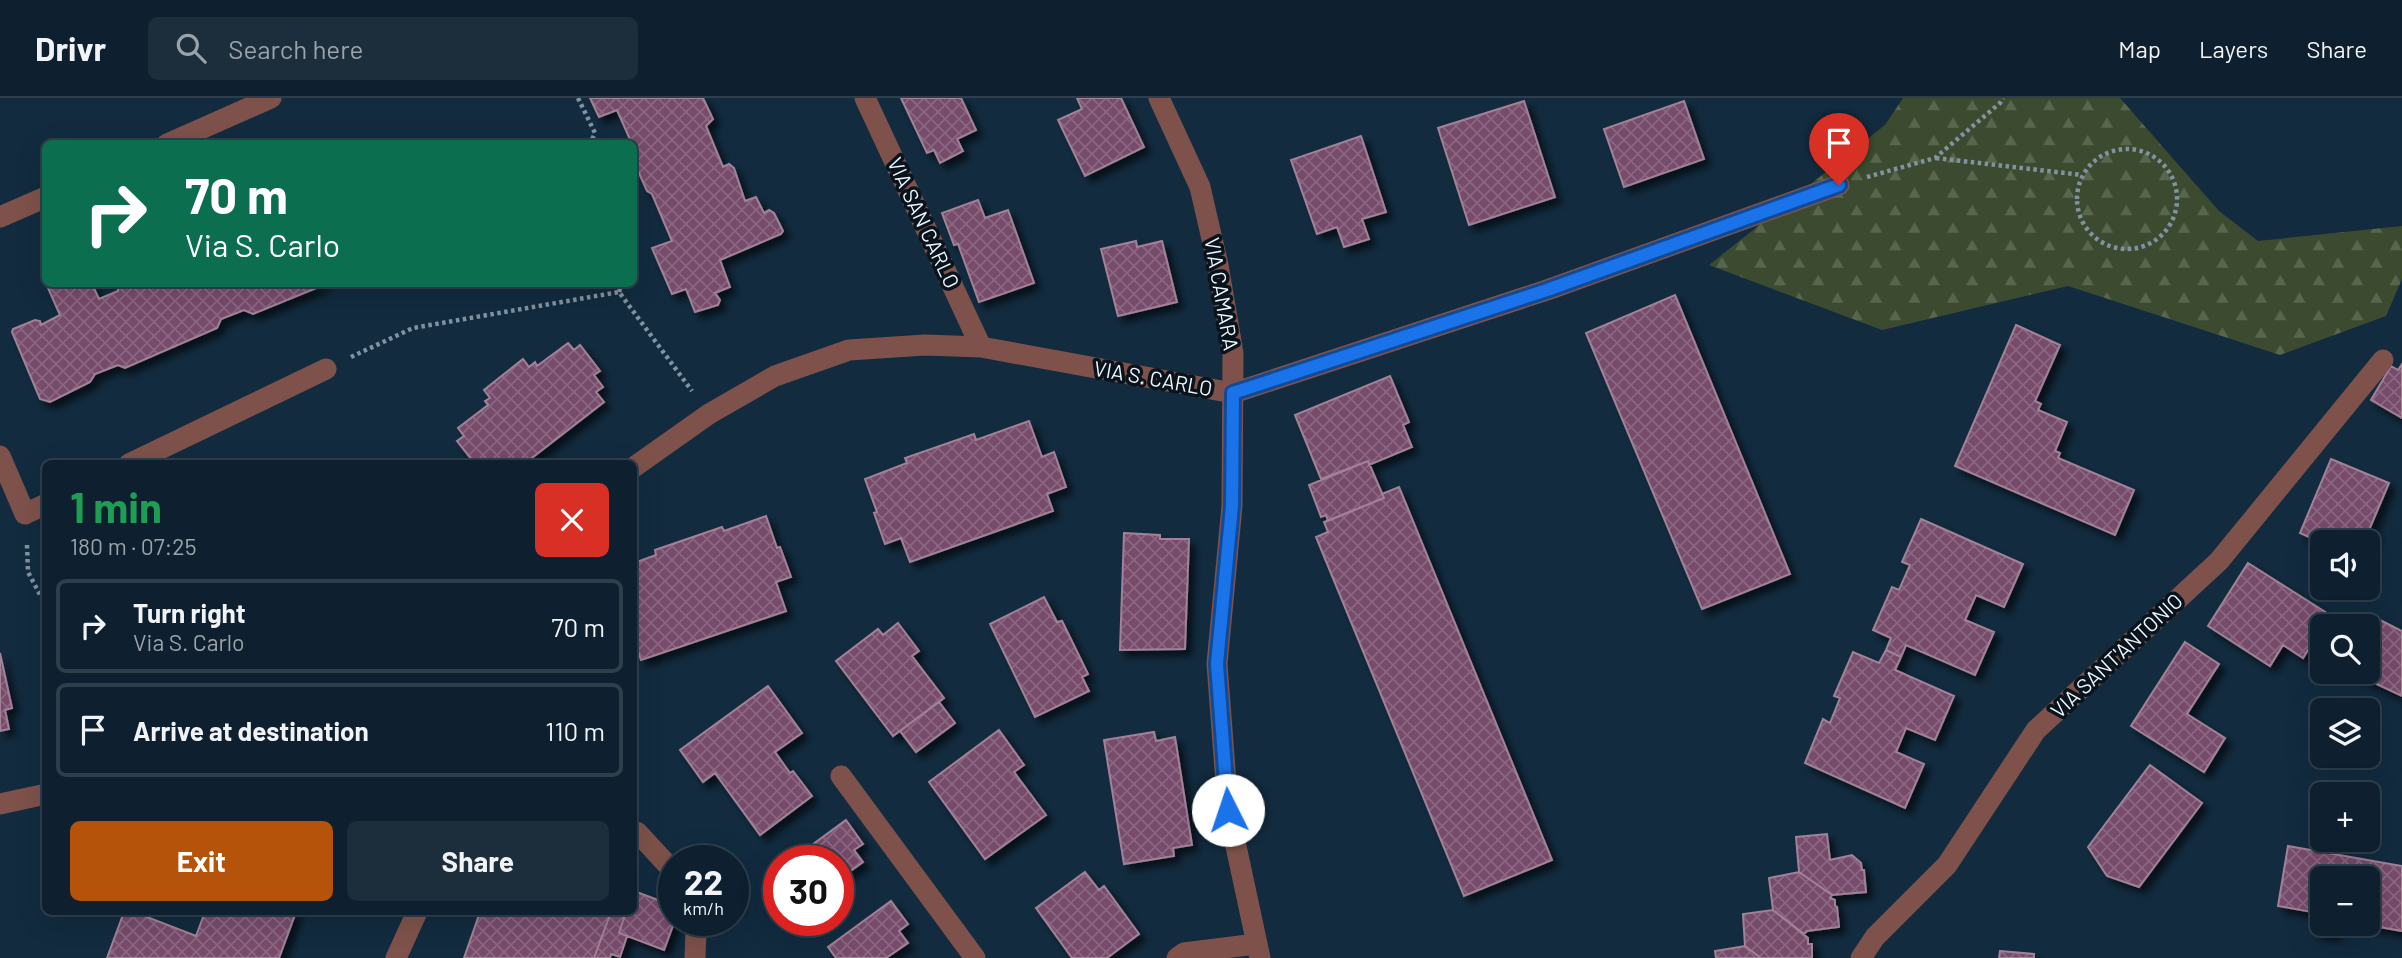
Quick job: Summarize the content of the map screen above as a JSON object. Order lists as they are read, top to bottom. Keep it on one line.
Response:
{"streets":{"street":["VIA SAN CARLO","VIA CAMARA","VIA S. CARLO","VIA SANT'ANTONIO"]},"crossings":[["VIA SAN CARLO","VIA S. CARLO"],["VIA CAMARA","VIA S. CARLO"]],"page":{"header":"Drivr","search":"Search here","nav":["Map","Layers","Share"],"turn":["70 m","Via S. Carlo"],"heading":["1 min","180 m · 07:25"],"map_buttons":["+","−"],"list":[{"name":"Turn right","note":"Via S. Carlo","value":"70 m"},{"name":"Arrive at destination","value":"110 m"}],"buttons":["Exit","Share"],"speed":"22 km/h","limit":"30"}}
